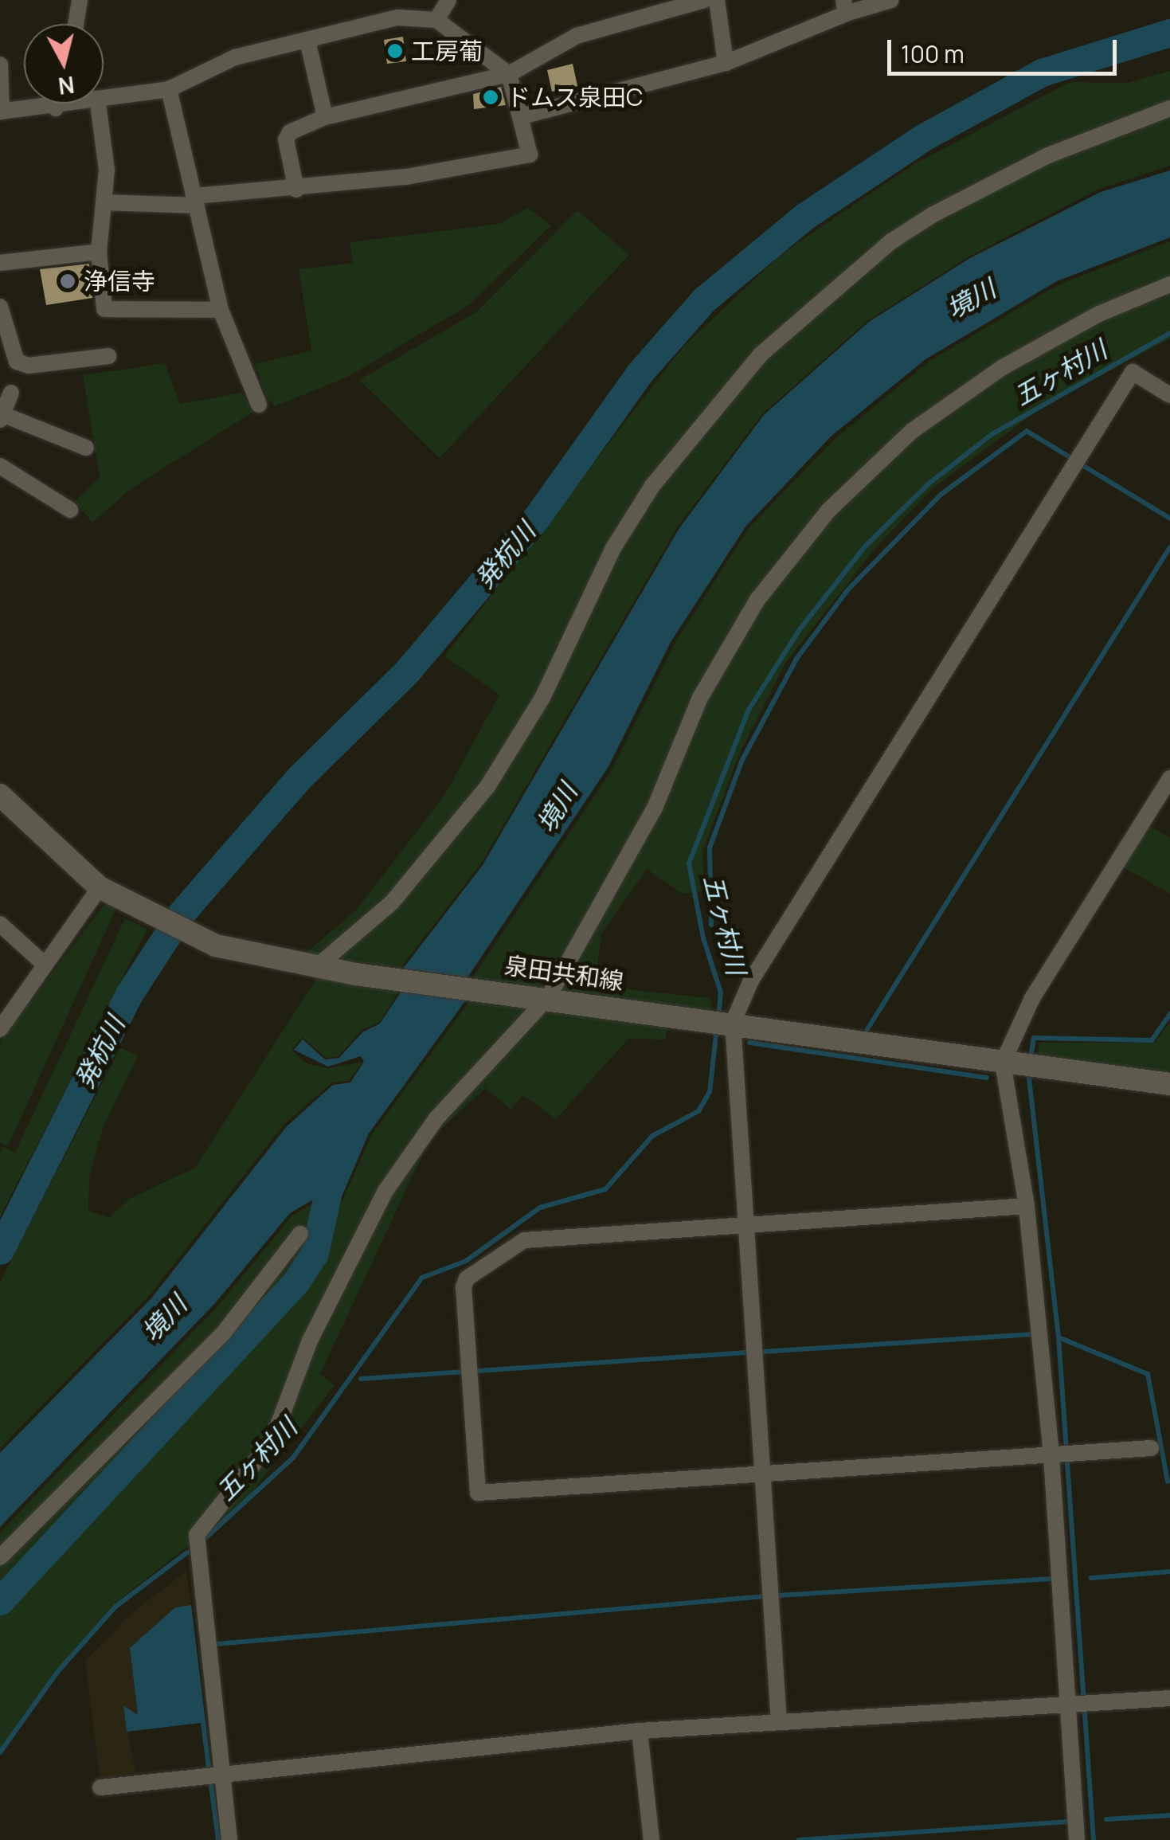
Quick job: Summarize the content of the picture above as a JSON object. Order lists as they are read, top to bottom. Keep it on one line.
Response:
{"streets":{"main road":["泉田共和線"]},"water":["境川","五ヶ村川","発杭川"],"places":["工房葡","ドムス泉田C","浄信寺"],"scale_bar":"100 m","north":"bottom"}
